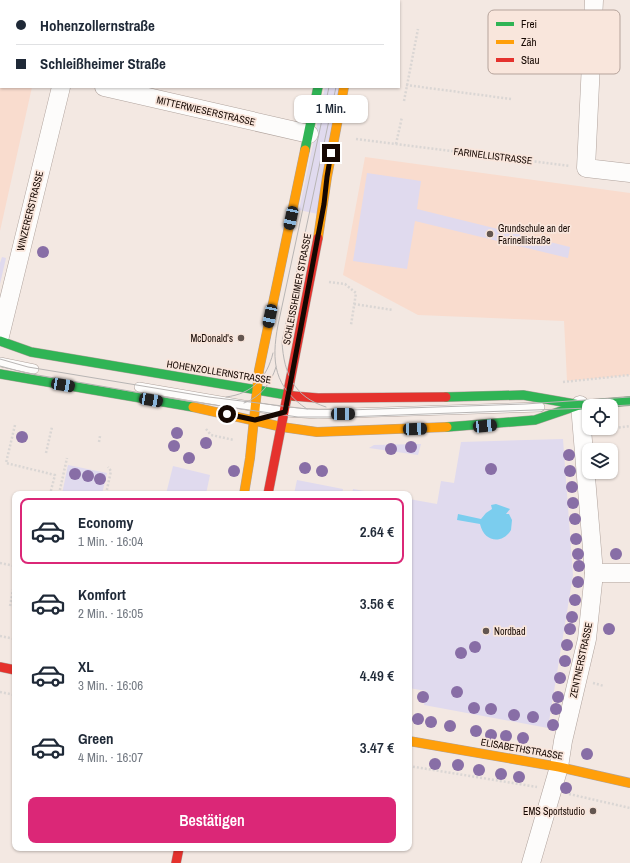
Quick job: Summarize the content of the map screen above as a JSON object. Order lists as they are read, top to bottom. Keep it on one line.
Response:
{"streets":{"street":["MITTERWIESERSTRASSE","WINZERERSTRASSE","SCHLEISSHEIMER STRASSE","HOHENZOLLERNSTRASSE","ZENTNERSTRASSE","ELISABETHSTRASSE"],"path":["FARINELLISTRASSE"]},"crossings":[["MITTERWIESERSTRASSE","SCHLEISSHEIMER STRASSE"],["SCHLEISSHEIMER STRASSE","HOHENZOLLERNSTRASSE"],["HOHENZOLLERNSTRASSE","ZENTNERSTRASSE"],["ZENTNERSTRASSE","ELISABETHSTRASSE"]],"places":["Grundschule an der Farinellistraße","McDonald's","Nordbad","EMS Sportstudio"],"legend":["Frei","Zäh","Stau"],"page":{"banner":["Hohenzollernstraße","Schleißheimer Straße"],"bubble":"1 Min.","list":[{"name":"Economy","note":"1 Min. · 16:04","value":"2.64 €"},{"name":"Komfort","note":"2 Min. · 16:05","value":"3.56 €"},{"name":"XL","note":"3 Min. · 16:06","value":"4.49 €"},{"name":"Green","note":"4 Min. · 16:07","value":"3.47 €"}],"buttons":"Bestätigen"}}
